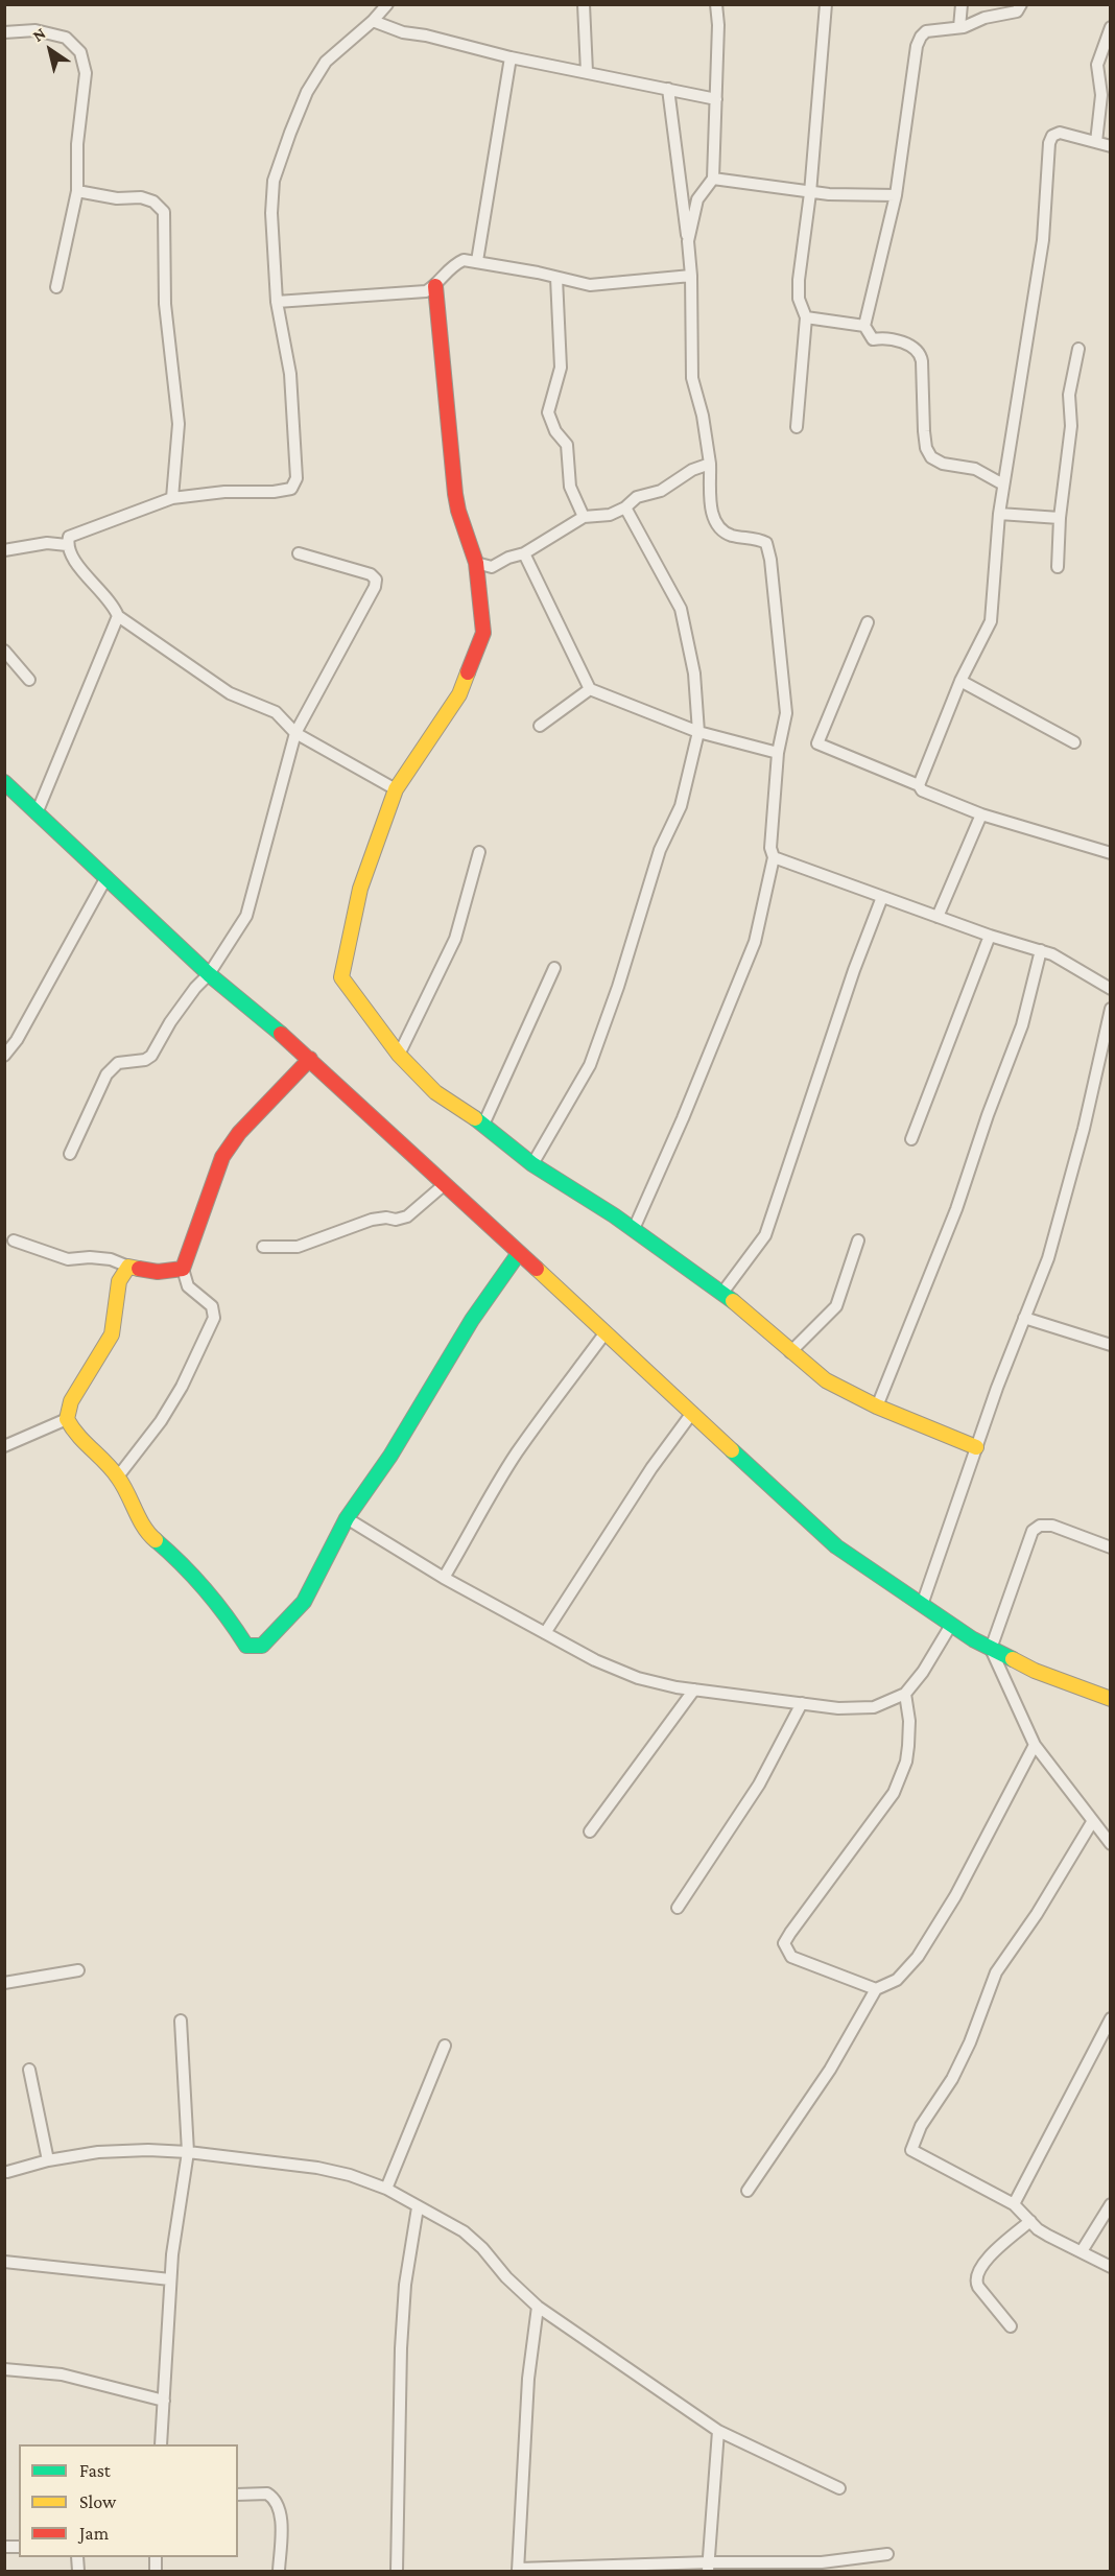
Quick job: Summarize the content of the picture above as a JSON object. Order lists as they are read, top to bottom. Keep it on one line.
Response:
{"legend":["Fast","Slow","Jam"],"north":"top left"}
